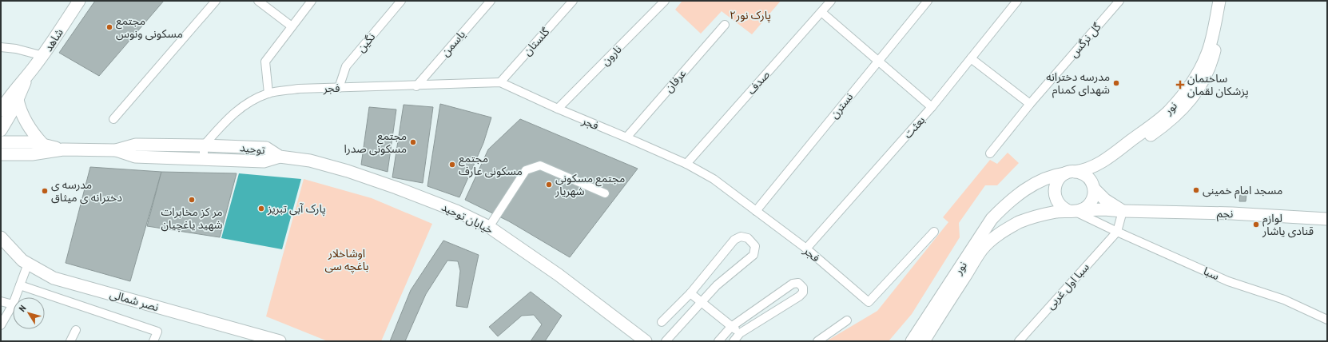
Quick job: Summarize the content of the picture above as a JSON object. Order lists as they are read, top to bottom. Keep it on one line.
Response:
{"streets":{"main road":["شاهد","نور","توحید","نجم","خیابان توحید","نصر شمالی"],"street":["گل نرگس","گلستان","نگین","یاسمن","نارون","عرفان","صدف","فجر","نسترن","بعثت","سبا","سبا اول غربی"]},"crossings":[["گلستان","فجر"],["نگین","فجر"],["یاسمن","فجر"],["نارون","فجر"],["عرفان","فجر"],["صدف","فجر"],["فجر","نسترن"],["فجر","بعثت"],["فجر","توحید"],["نور","نجم"],["نور","سبا"],["توحید","خیابان توحید"],["نجم","سبا"],["سبا","سبا اول غربی"]],"parks":["پارک نور۲","اوشاخلار باغچه سی"],"places":{"other":["مجتمع مسکونی ونوس","مدرسه دخترانه شهدای کمنام","مجتمع مسکونی صدرا","مجتمع مسکونی عارف","مجتمع مسکونی شهریار","مسجد امام خمینی","مدرسه ی دخترانه ی میثاق","مر کز مخابرات شهید یاغچیان","پارک آبی تبریز","لوازم قنادی یاشار"],"health":["ساختمان پزشکان لقمان"]},"north":"top left"}
